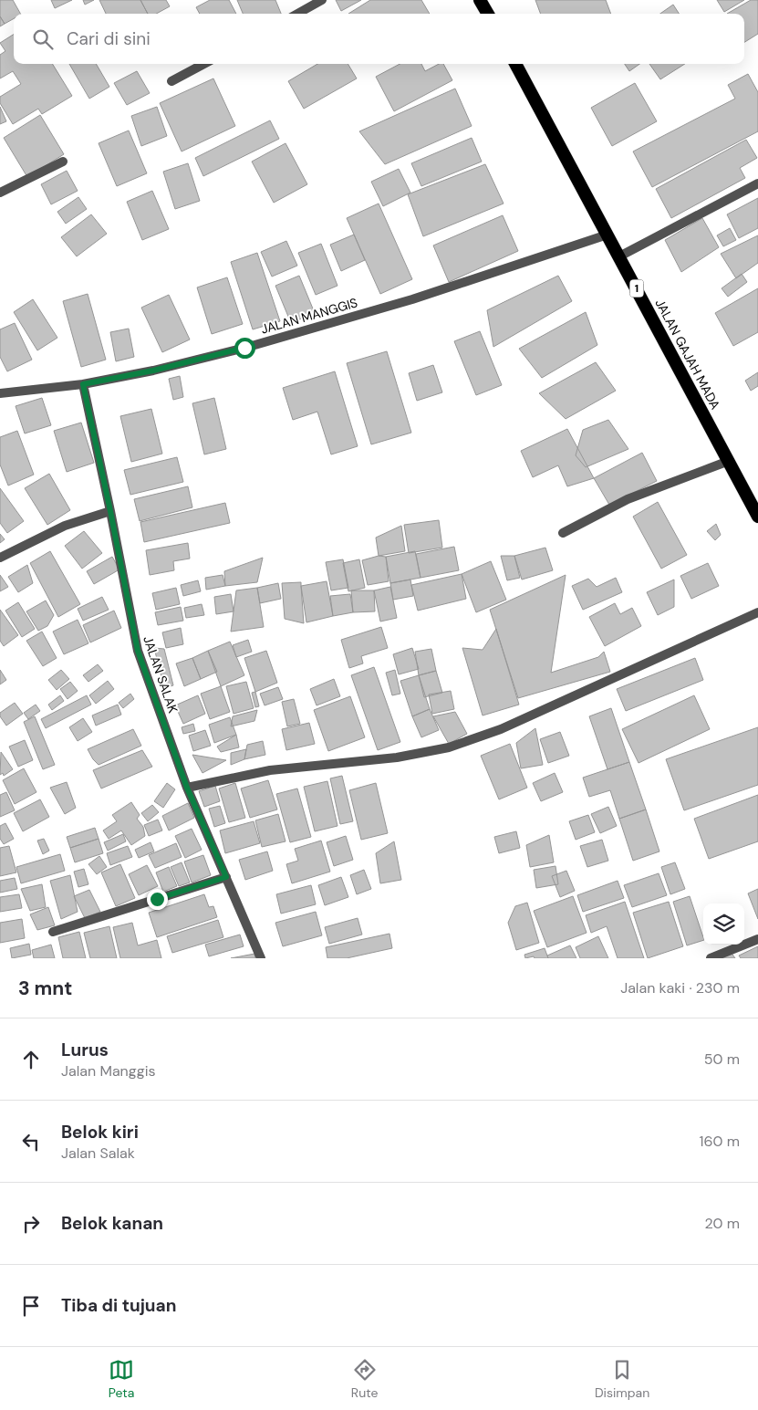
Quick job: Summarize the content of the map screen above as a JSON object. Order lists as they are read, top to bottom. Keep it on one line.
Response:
{"streets":{"highway":["1","JALAN GAJAH MADA"],"street":["JALAN MANGGIS","JALAN SALAK"]},"crossings":[["JALAN MANGGIS","JALAN GAJAH MADA"],["JALAN MANGGIS","JALAN SALAK"]],"page":{"search":"Cari di sini","heading":["3 mnt","Jalan kaki · 230 m"],"list":[["Lurus","Jalan Manggis","50 m"],["Belok kiri","Jalan Salak","160 m"],["Belok kanan","20 m"],"Tiba di tujuan"],"nav":["Peta","Rute","Disimpan"]}}
